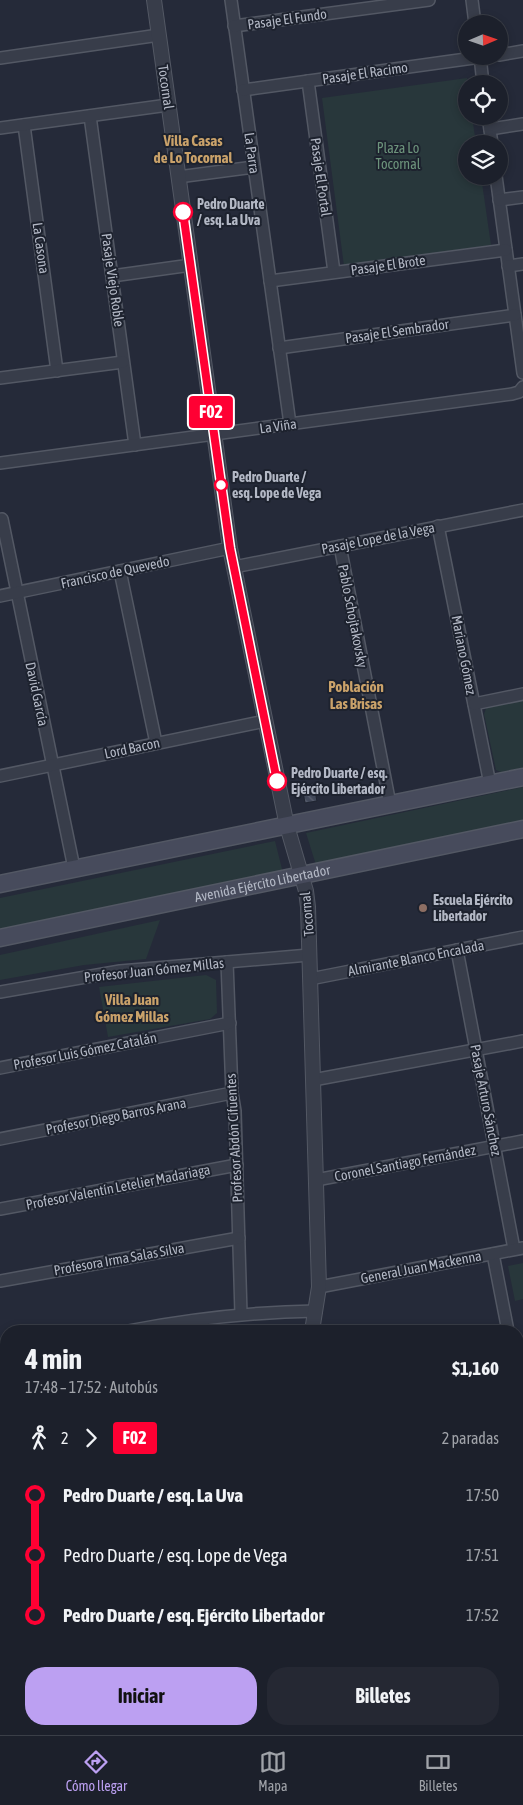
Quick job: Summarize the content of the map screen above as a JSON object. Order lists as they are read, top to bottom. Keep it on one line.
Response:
{"streets":{"main road":["Avenida Ejército Libertador"],"street":["Pasaje El Fundo","Pasaje El Racimo","Tocornal","La Parra","Pasaje El Portal","La Casona","Pasaje El Brote","Pasaje Viejo Roble","Pasaje El Sembrador","La Viña","Pasaje Lope de la Vega","Francisco de Quevedo","Pablo Schojtakovsky","Mariano Gómez","David García","Lord Bacon","Almirante Blanco Encalada","Profesor Juan Gómez Millas","Profesor Luis Gómez Catalán","Pasaje Arturo Sánchez","Profesor Diego Barros Arana","Profesor Abdón Cifuentes","Coronel Santiago Fernández","Profesor Valentín Letelier Madariaga","Profesora Irma Salas Silva","General Juan Mackenna"]},"crossings":[["Pasaje El Fundo","La Parra"],["Pasaje El Racimo","La Parra"],["Pasaje El Racimo","Pasaje El Portal"],["Tocornal","La Viña"],["Tocornal","Pasaje Lope de la Vega"],["Tocornal","Francisco de Quevedo"],["Tocornal","Lord Bacon"],["Tocornal","Avenida Ejército Libertador"],["Tocornal","Almirante Blanco Encalada"],["Tocornal","Profesor Juan Gómez Millas"],["Tocornal","Coronel Santiago Fernández"],["Tocornal","General Juan Mackenna"],["La Parra","Pasaje El Brote"],["La Parra","Pasaje El Sembrador"],["La Parra","La Viña"],["Pasaje El Portal","Pasaje El Brote"],["Pasaje Viejo Roble","La Viña"],["Pasaje Lope de la Vega","Pablo Schojtakovsky"],["Pasaje Lope de la Vega","Mariano Gómez"],["Francisco de Quevedo","David García"],["David García","Lord Bacon"],["Almirante Blanco Encalada","Pasaje Arturo Sánchez"],["Profesor Juan Gómez Millas","Profesor Abdón Cifuentes"],["Profesor Luis Gómez Catalán","Profesor Abdón Cifuentes"],["Pasaje Arturo Sánchez","Coronel Santiago Fernández"],["Pasaje Arturo Sánchez","General Juan Mackenna"],["Profesor Diego Barros Arana","Profesor Abdón Cifuentes"],["Profesor Abdón Cifuentes","Profesor Valentín Letelier Madariaga"],["Profesor Abdón Cifuentes","Profesora Irma Salas Silva"]],"districts":["Villa Casas de Lo Tocornal","Población Las Brisas","Villa Juan Gómez Millas"],"parks":["Plaza Lo Tocornal"],"places":["Pedro Duarte / esq. La Uva","Pedro Duarte / esq. Lope de Vega","Pedro Duarte / esq. Ejército Libertador","Escuela Ejército Libertador"],"lines":["bus line F02"],"north":"right","page":{"on_map":"F02","heading":["4 min","17:48 – 17:52 · Autobús","$1,160"],"legs":["2","F02","2 paradas"],"list":[{"name":"Pedro Duarte / esq. La Uva","value":"17:50"},{"name":"Pedro Duarte / esq. Lope de Vega","value":"17:51"},{"name":"Pedro Duarte / esq. Ejército Libertador","value":"17:52"}],"buttons":["Iniciar","Billetes"],"tabs":["Cómo llegar","Mapa","Billetes"]}}
